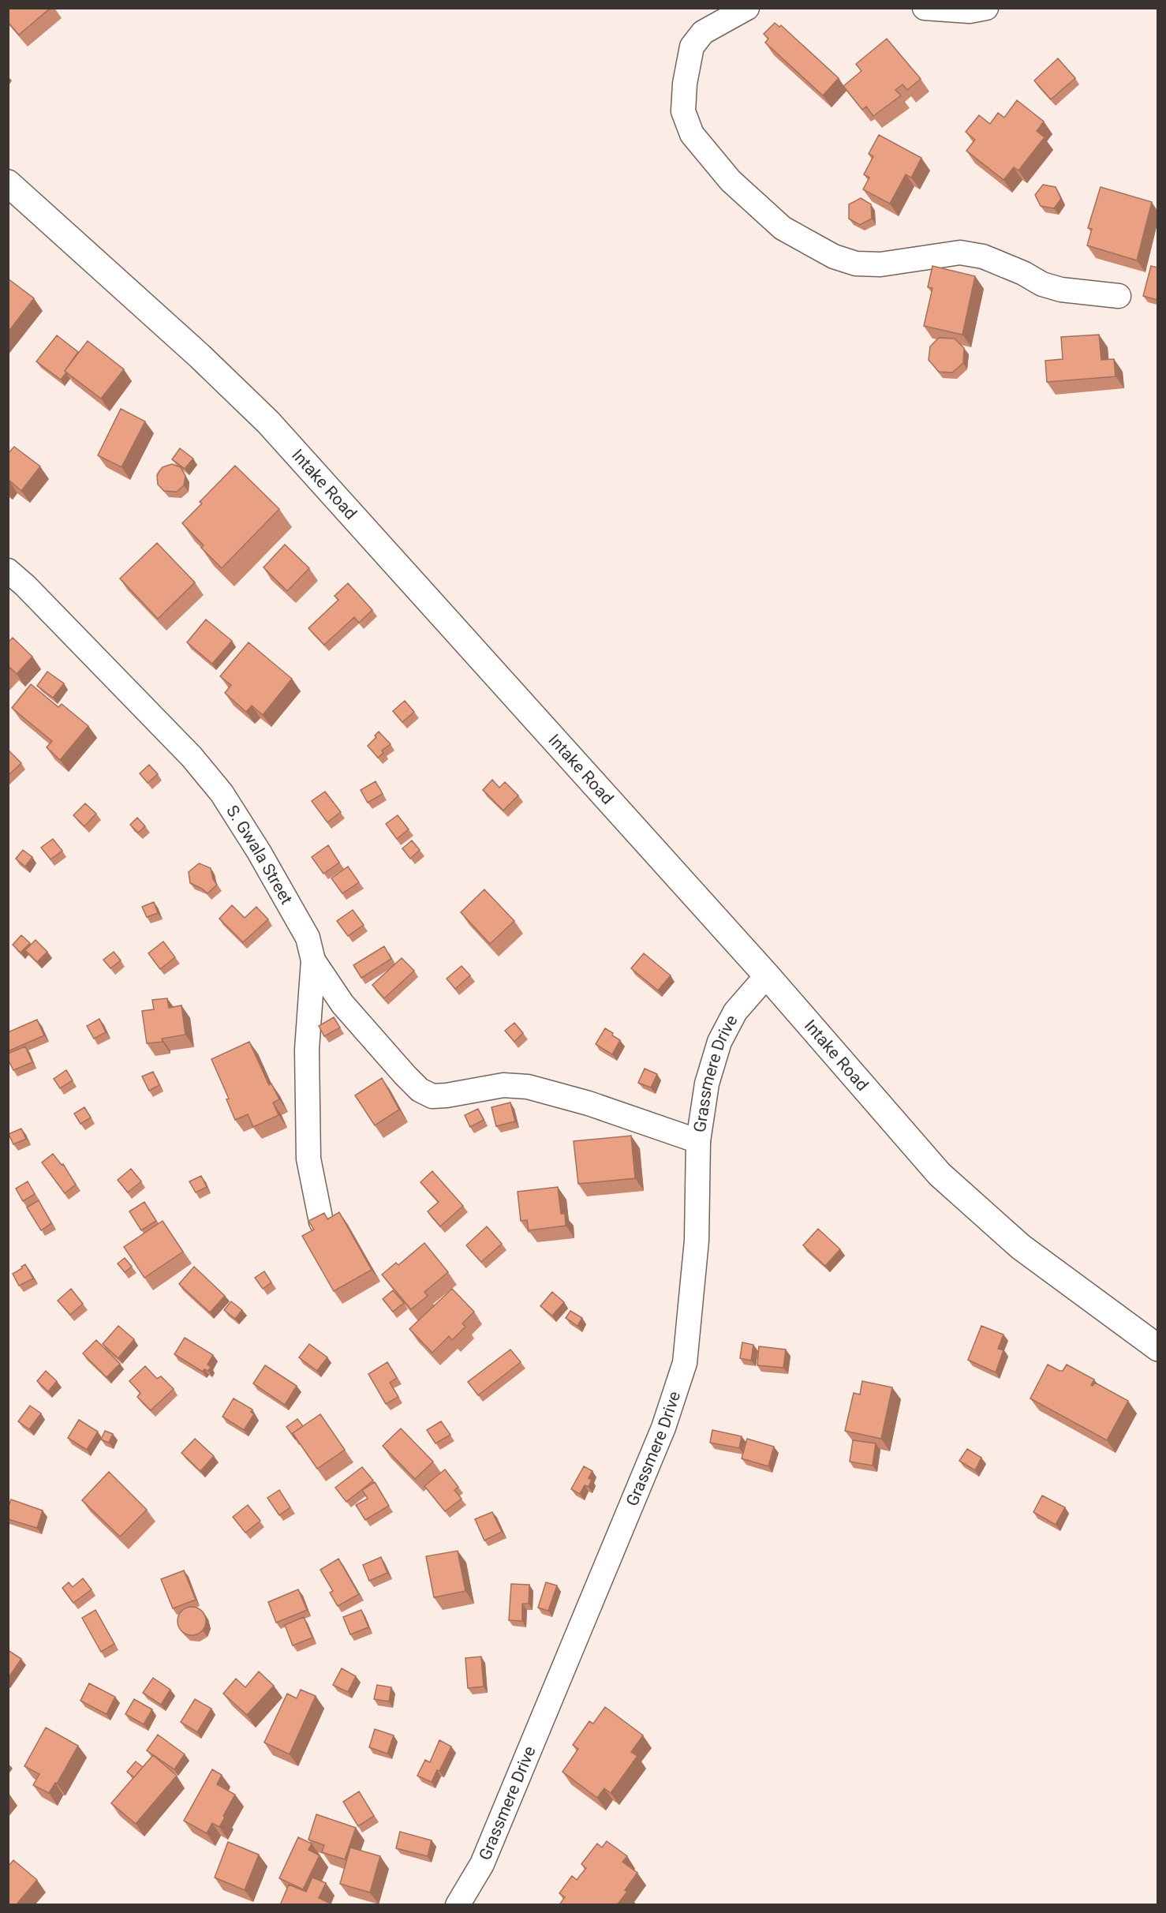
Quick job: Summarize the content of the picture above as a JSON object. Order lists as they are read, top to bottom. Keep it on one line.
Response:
{"streets":{"street":["Intake Road","S. Gwala Street","Grassmere Drive"]},"crossings":[["Intake Road","Grassmere Drive"]]}
